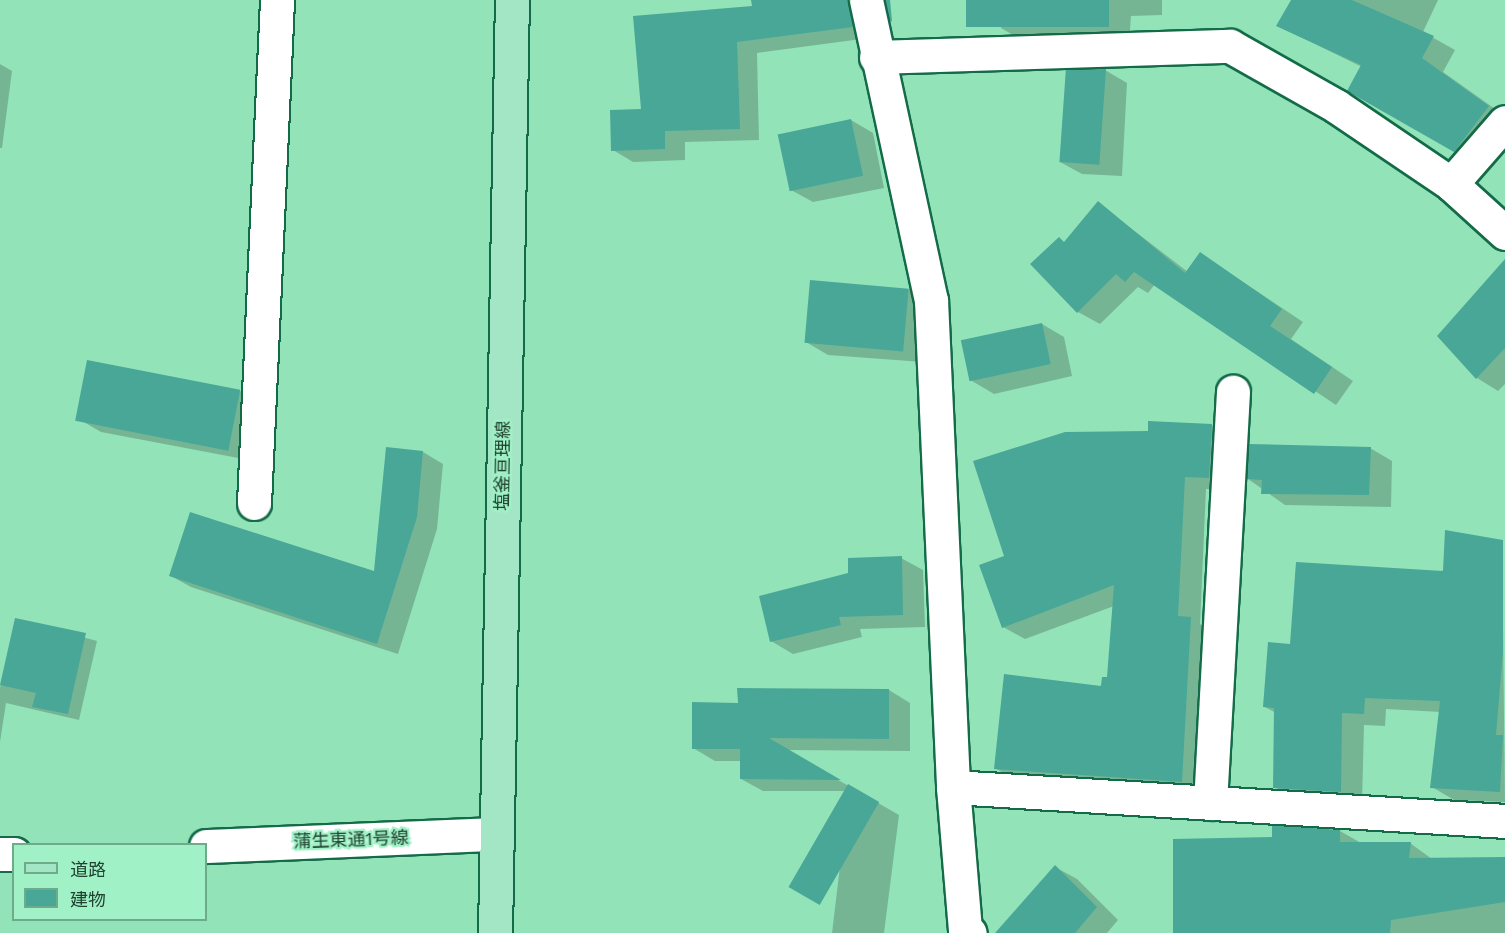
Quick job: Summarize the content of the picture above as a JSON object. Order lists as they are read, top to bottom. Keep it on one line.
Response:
{"streets":{"main road":["塩釜亘理線"],"street":["蒲生東通1号線"]},"crossings":[["塩釜亘理線","蒲生東通1号線"]],"legend":["道路","建物"]}
